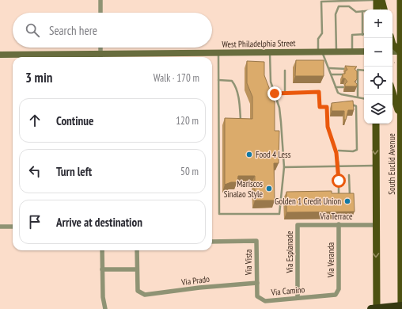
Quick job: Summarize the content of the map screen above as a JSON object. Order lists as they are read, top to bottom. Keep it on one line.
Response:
{"streets":{"main road":["West Philadelphia Street","South Euclid Avenue"],"street":["Via Terrace","Via Esplanade","Via Veranda","Via Vista","Via Prado","Via Camino"]},"crossings":[["South Euclid Avenue","Via Terrace"],["Via Terrace","Via Esplanade"],["Via Terrace","Via Veranda"],["Via Esplanade","Via Camino"],["Via Veranda","Via Camino"],["Via Vista","Via Prado"],["Via Vista","Via Camino"],["Via Prado","Via Camino"]],"places":["Food 4 Less","Mariscos Sinalao Style","Golden 1 Credit Union"],"page":{"map_buttons":["+","−"],"search":"Search here","heading":["3 min","Walk · 170 m"],"list":[["Continue","120 m"],["Turn left","50 m"],"Arrive at destination"]}}
